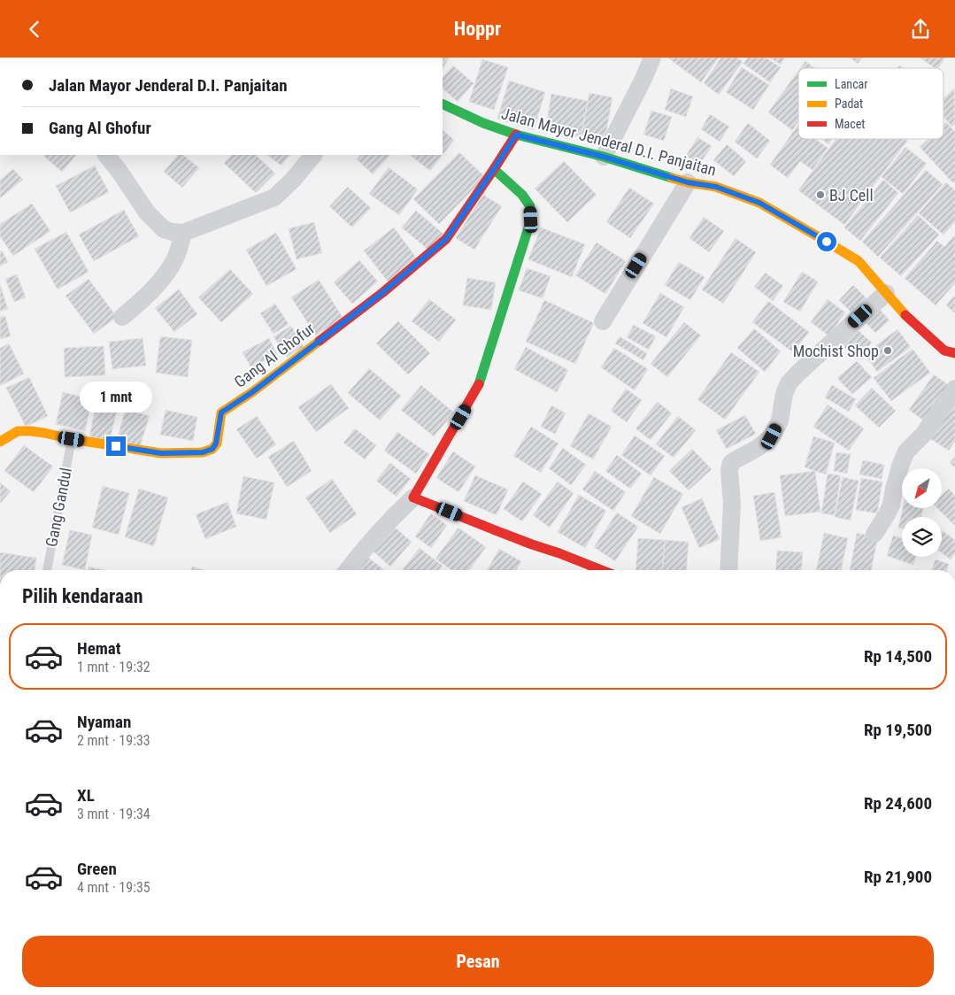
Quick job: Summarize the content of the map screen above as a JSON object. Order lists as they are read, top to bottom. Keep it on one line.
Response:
{"streets":{"street":["Jalan Mayor Jenderal D.I. Panjaitan","Gang Al Ghofur"],"lane":["Gang Gandul"]},"crossings":[["Jalan Mayor Jenderal D.I. Panjaitan","Gang Al Ghofur"],["Gang Al Ghofur","Gang Gandul"]],"places":["BJ Cell","Mochist Shop"],"legend":["Lancar","Padat","Macet"],"north":"bottom left","page":{"header":"Hoppr","banner":["Jalan Mayor Jenderal D.I. Panjaitan","Gang Al Ghofur"],"bubble":"1 mnt","heading":"Pilih kendaraan","list":[{"name":"Hemat","note":"1 mnt · 19:32","value":"Rp 14,500"},{"name":"Nyaman","note":"2 mnt · 19:33","value":"Rp 19,500"},{"name":"XL","note":"3 mnt · 19:34","value":"Rp 24,600"},{"name":"Green","note":"4 mnt · 19:35","value":"Rp 21,900"}],"buttons":"Pesan"}}
